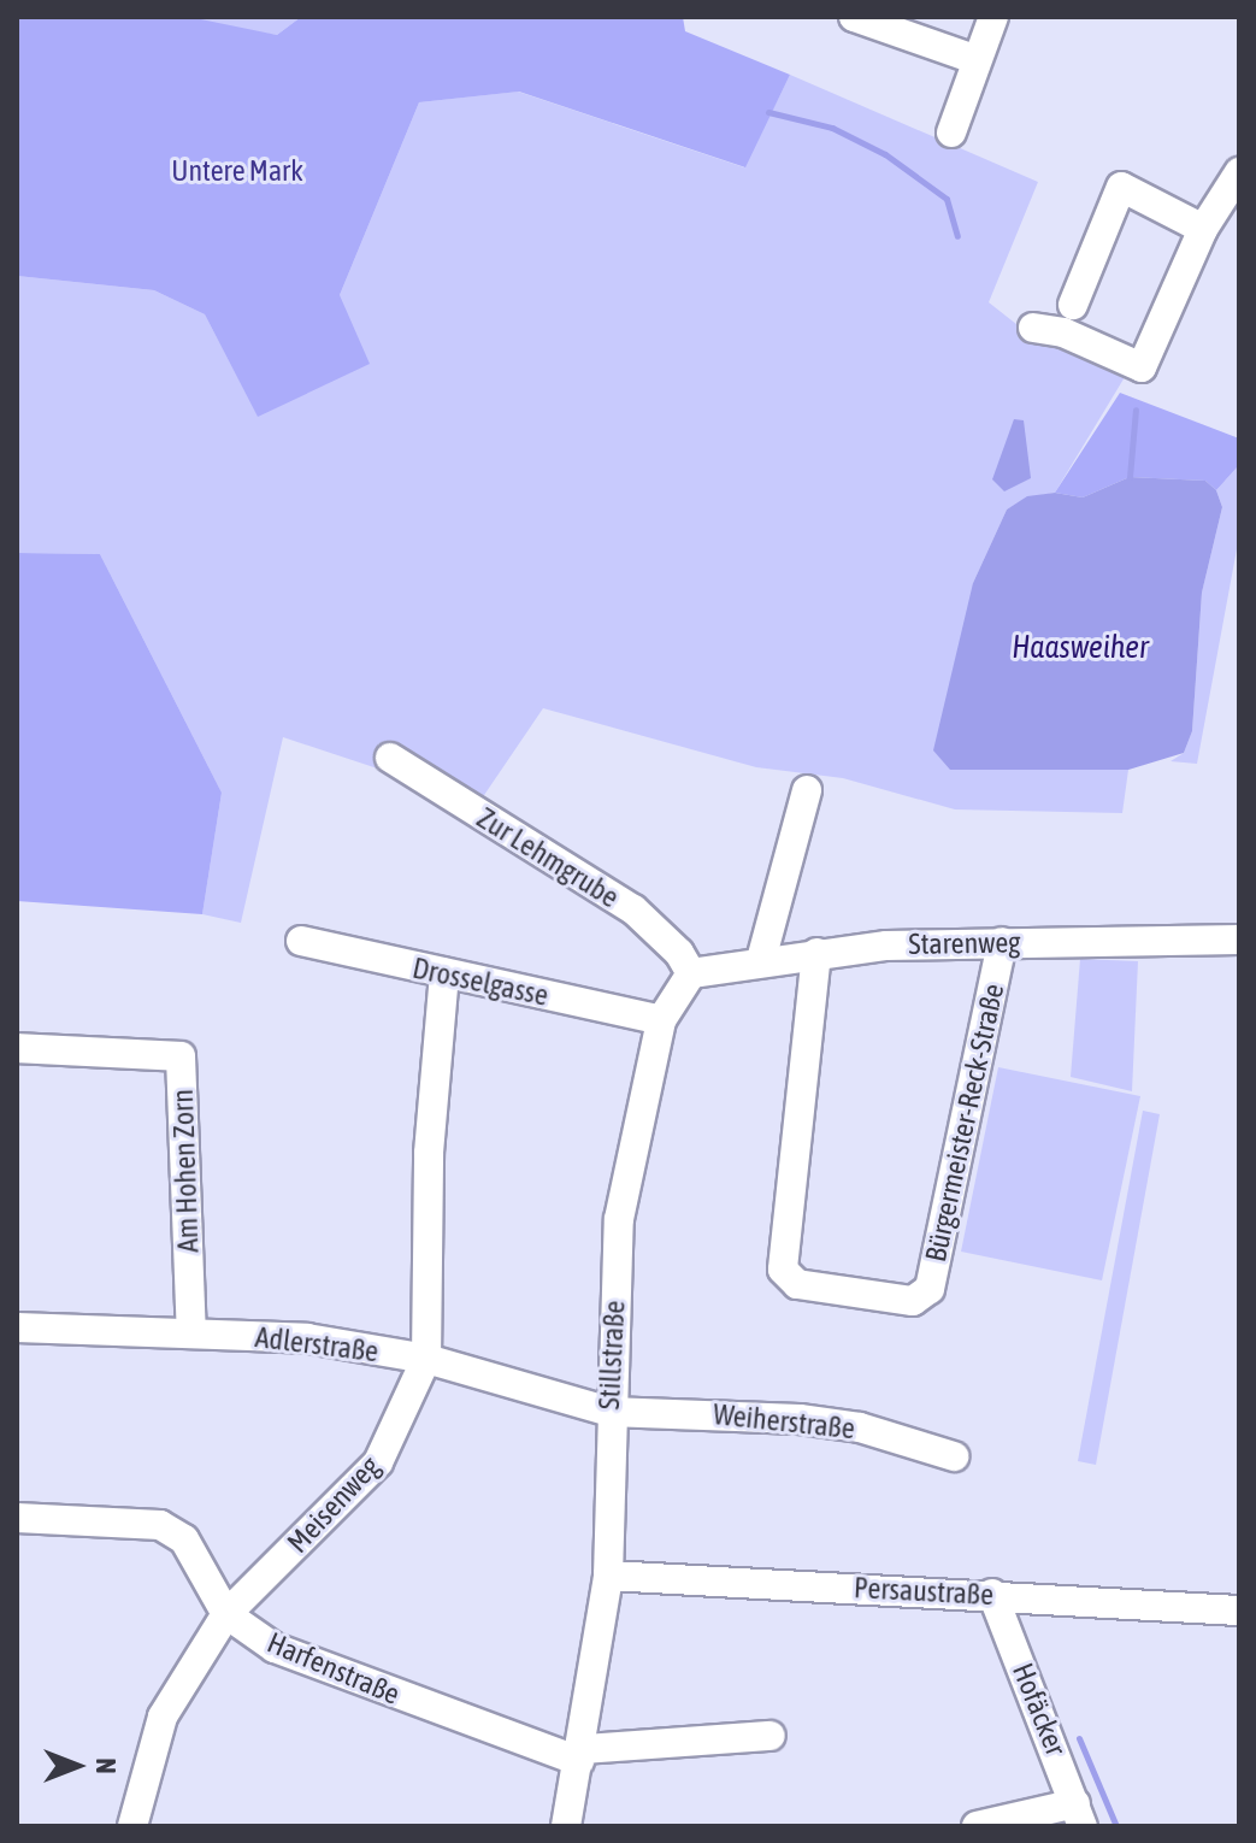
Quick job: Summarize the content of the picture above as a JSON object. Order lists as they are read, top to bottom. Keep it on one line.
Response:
{"streets":{"street":["Zur Lehmgrube","Starenweg","Drosselgasse","Bürgermeister-Reck-Straße","Am Hohen Zorn","Adlerstraße","Stillstraße","Weiherstraße","Meisenweg","Persaustraße","Harfenstraße","Hofäcker"]},"crossings":[["Zur Lehmgrube","Starenweg"],["Zur Lehmgrube","Stillstraße"],["Starenweg","Bürgermeister-Reck-Straße"],["Starenweg","Stillstraße"],["Drosselgasse","Stillstraße"],["Drosselgasse","Meisenweg"],["Am Hohen Zorn","Adlerstraße"],["Adlerstraße","Stillstraße"],["Adlerstraße","Weiherstraße"],["Adlerstraße","Meisenweg"],["Stillstraße","Weiherstraße"],["Stillstraße","Persaustraße"],["Stillstraße","Harfenstraße"],["Meisenweg","Harfenstraße"],["Persaustraße","Hofäcker"]],"water":["Haasweiher"],"parks":["Untere Mark"],"north":"right"}
